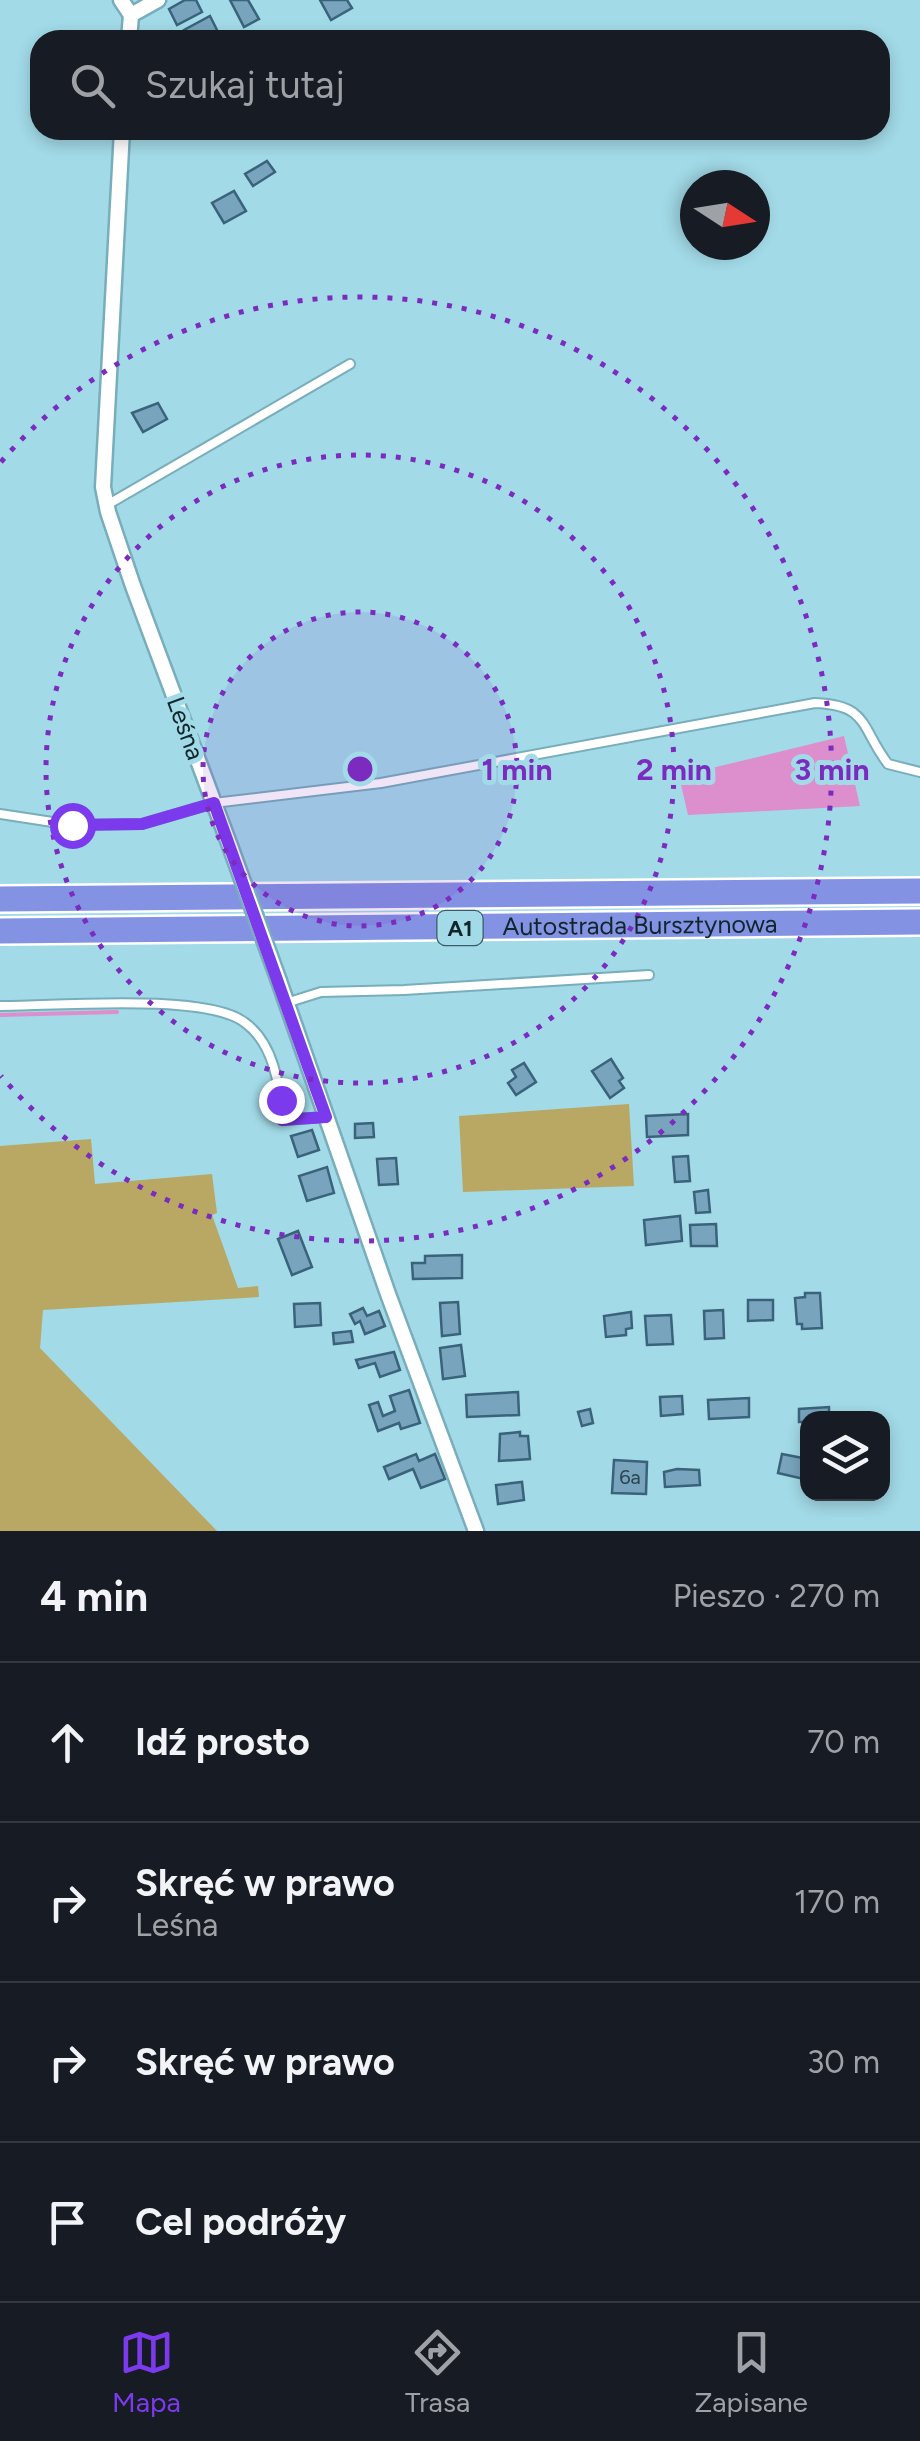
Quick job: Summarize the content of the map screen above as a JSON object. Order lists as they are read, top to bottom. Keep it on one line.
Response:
{"streets":{"highway":["Autostrada Bursztynowa","A1"],"street":["Leśna"]},"house_numbers":["6a"],"north":"right","page":{"search":"Szukaj tutaj","heading":["4 min","Pieszo · 270 m"],"list":[["Idź prosto","70 m"],["Skręć w prawo","Leśna","170 m"],["Skręć w prawo","30 m"],"Cel podróży"],"nav":["Mapa","Trasa","Zapisane"]},"rings":["1 min","2 min","3 min"]}
